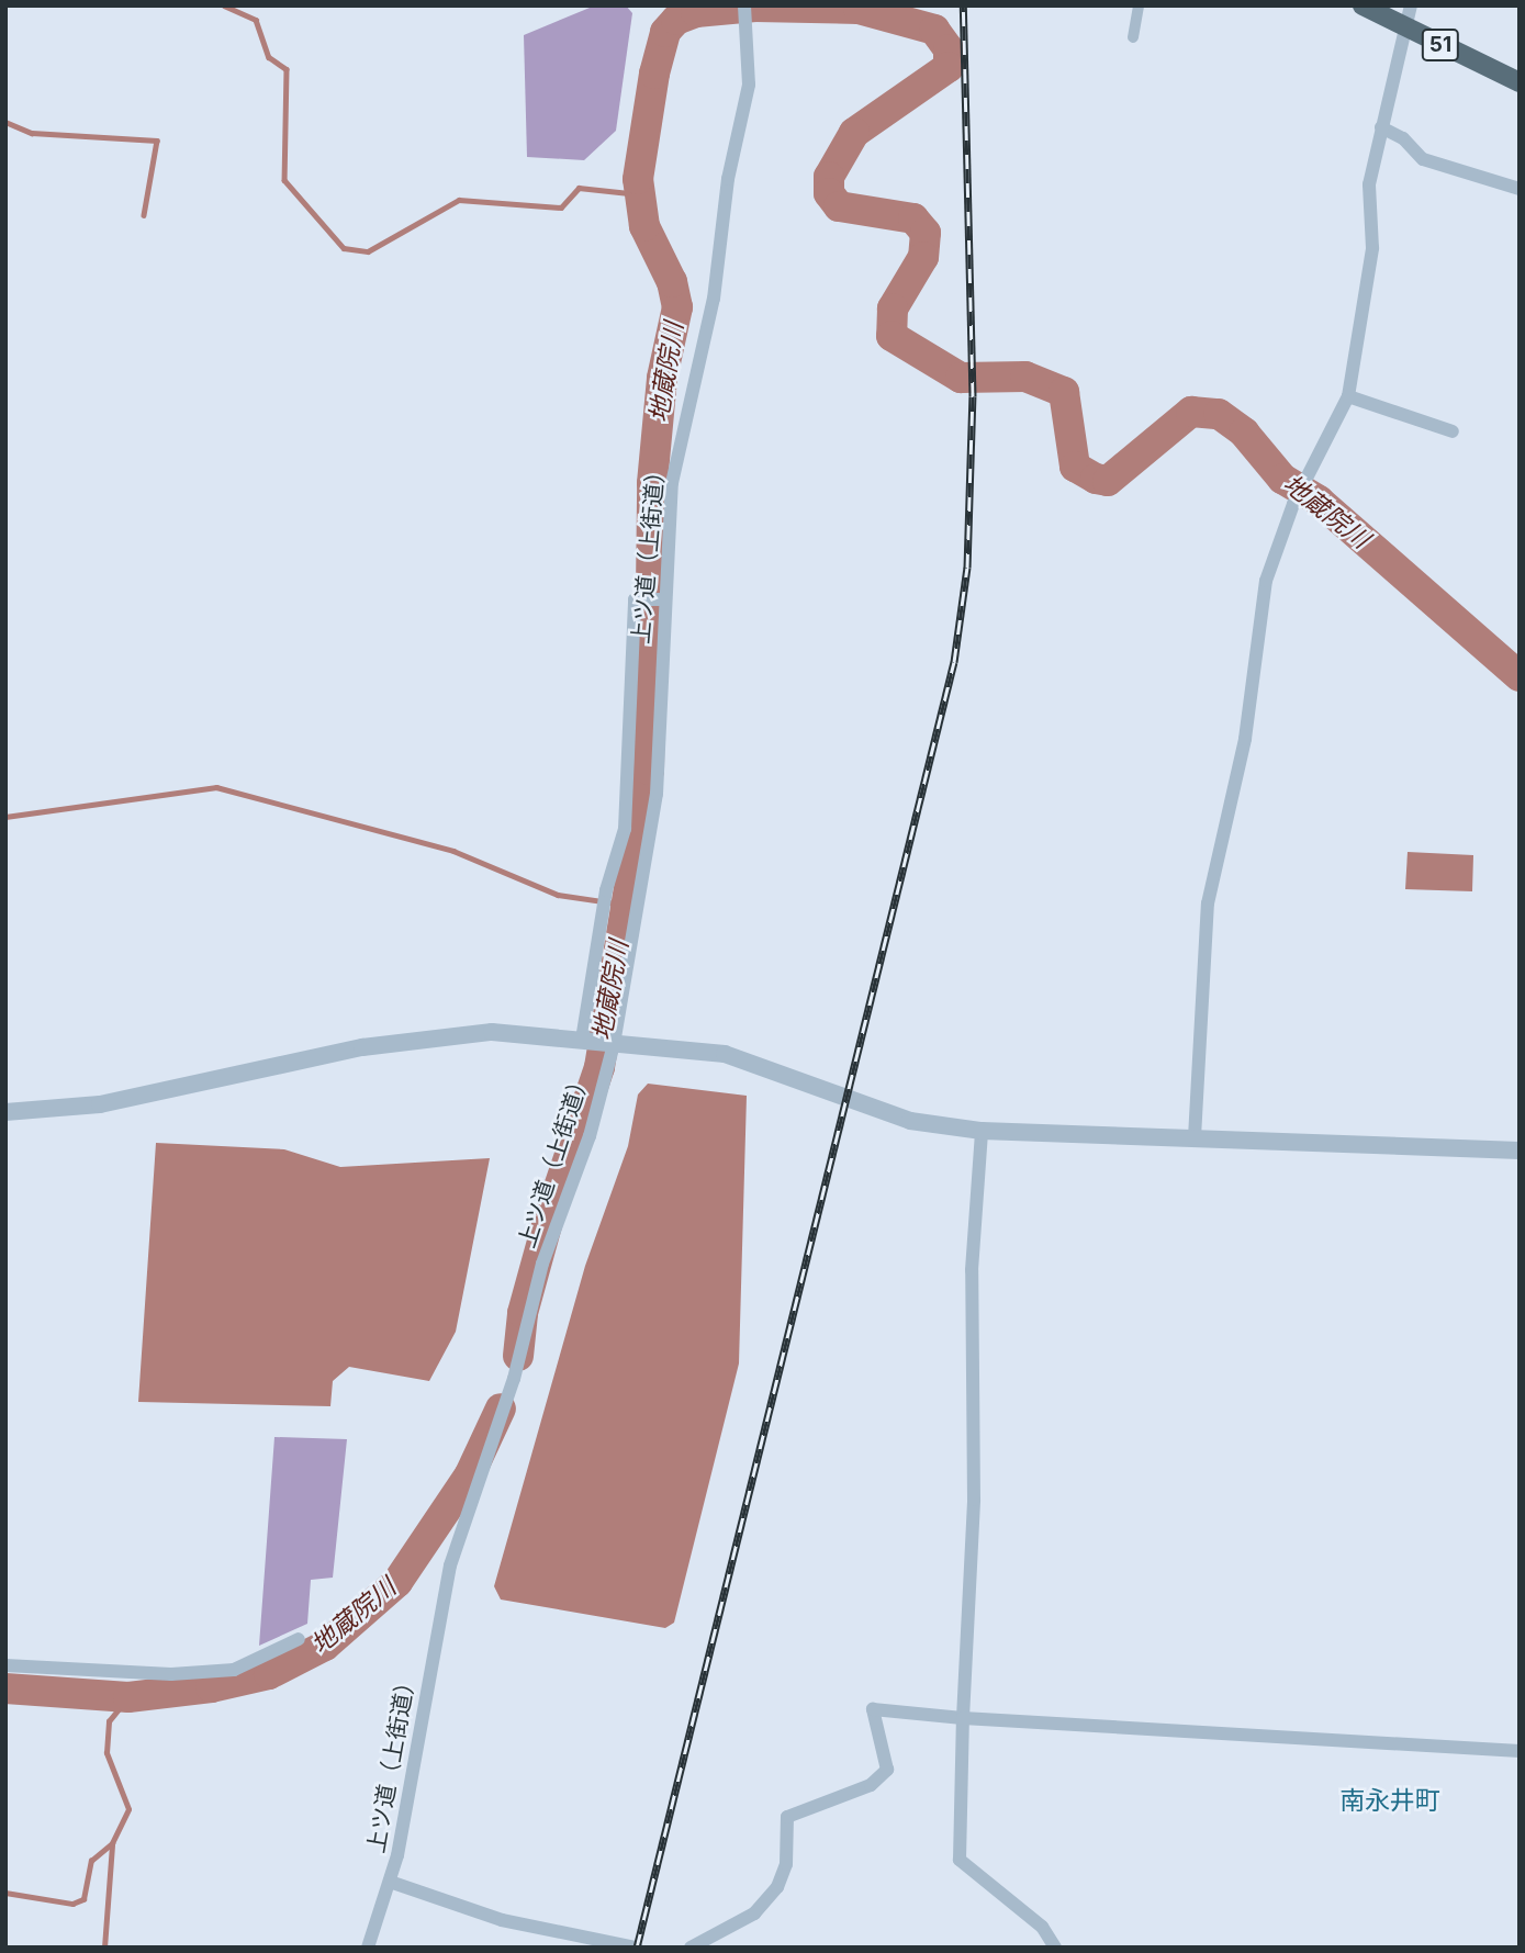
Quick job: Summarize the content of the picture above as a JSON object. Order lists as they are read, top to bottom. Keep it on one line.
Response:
{"streets":{"main road":["51"],"street":["上ツ道（上街道）"]},"districts":["南永井町"],"water":["地蔵院川"]}
